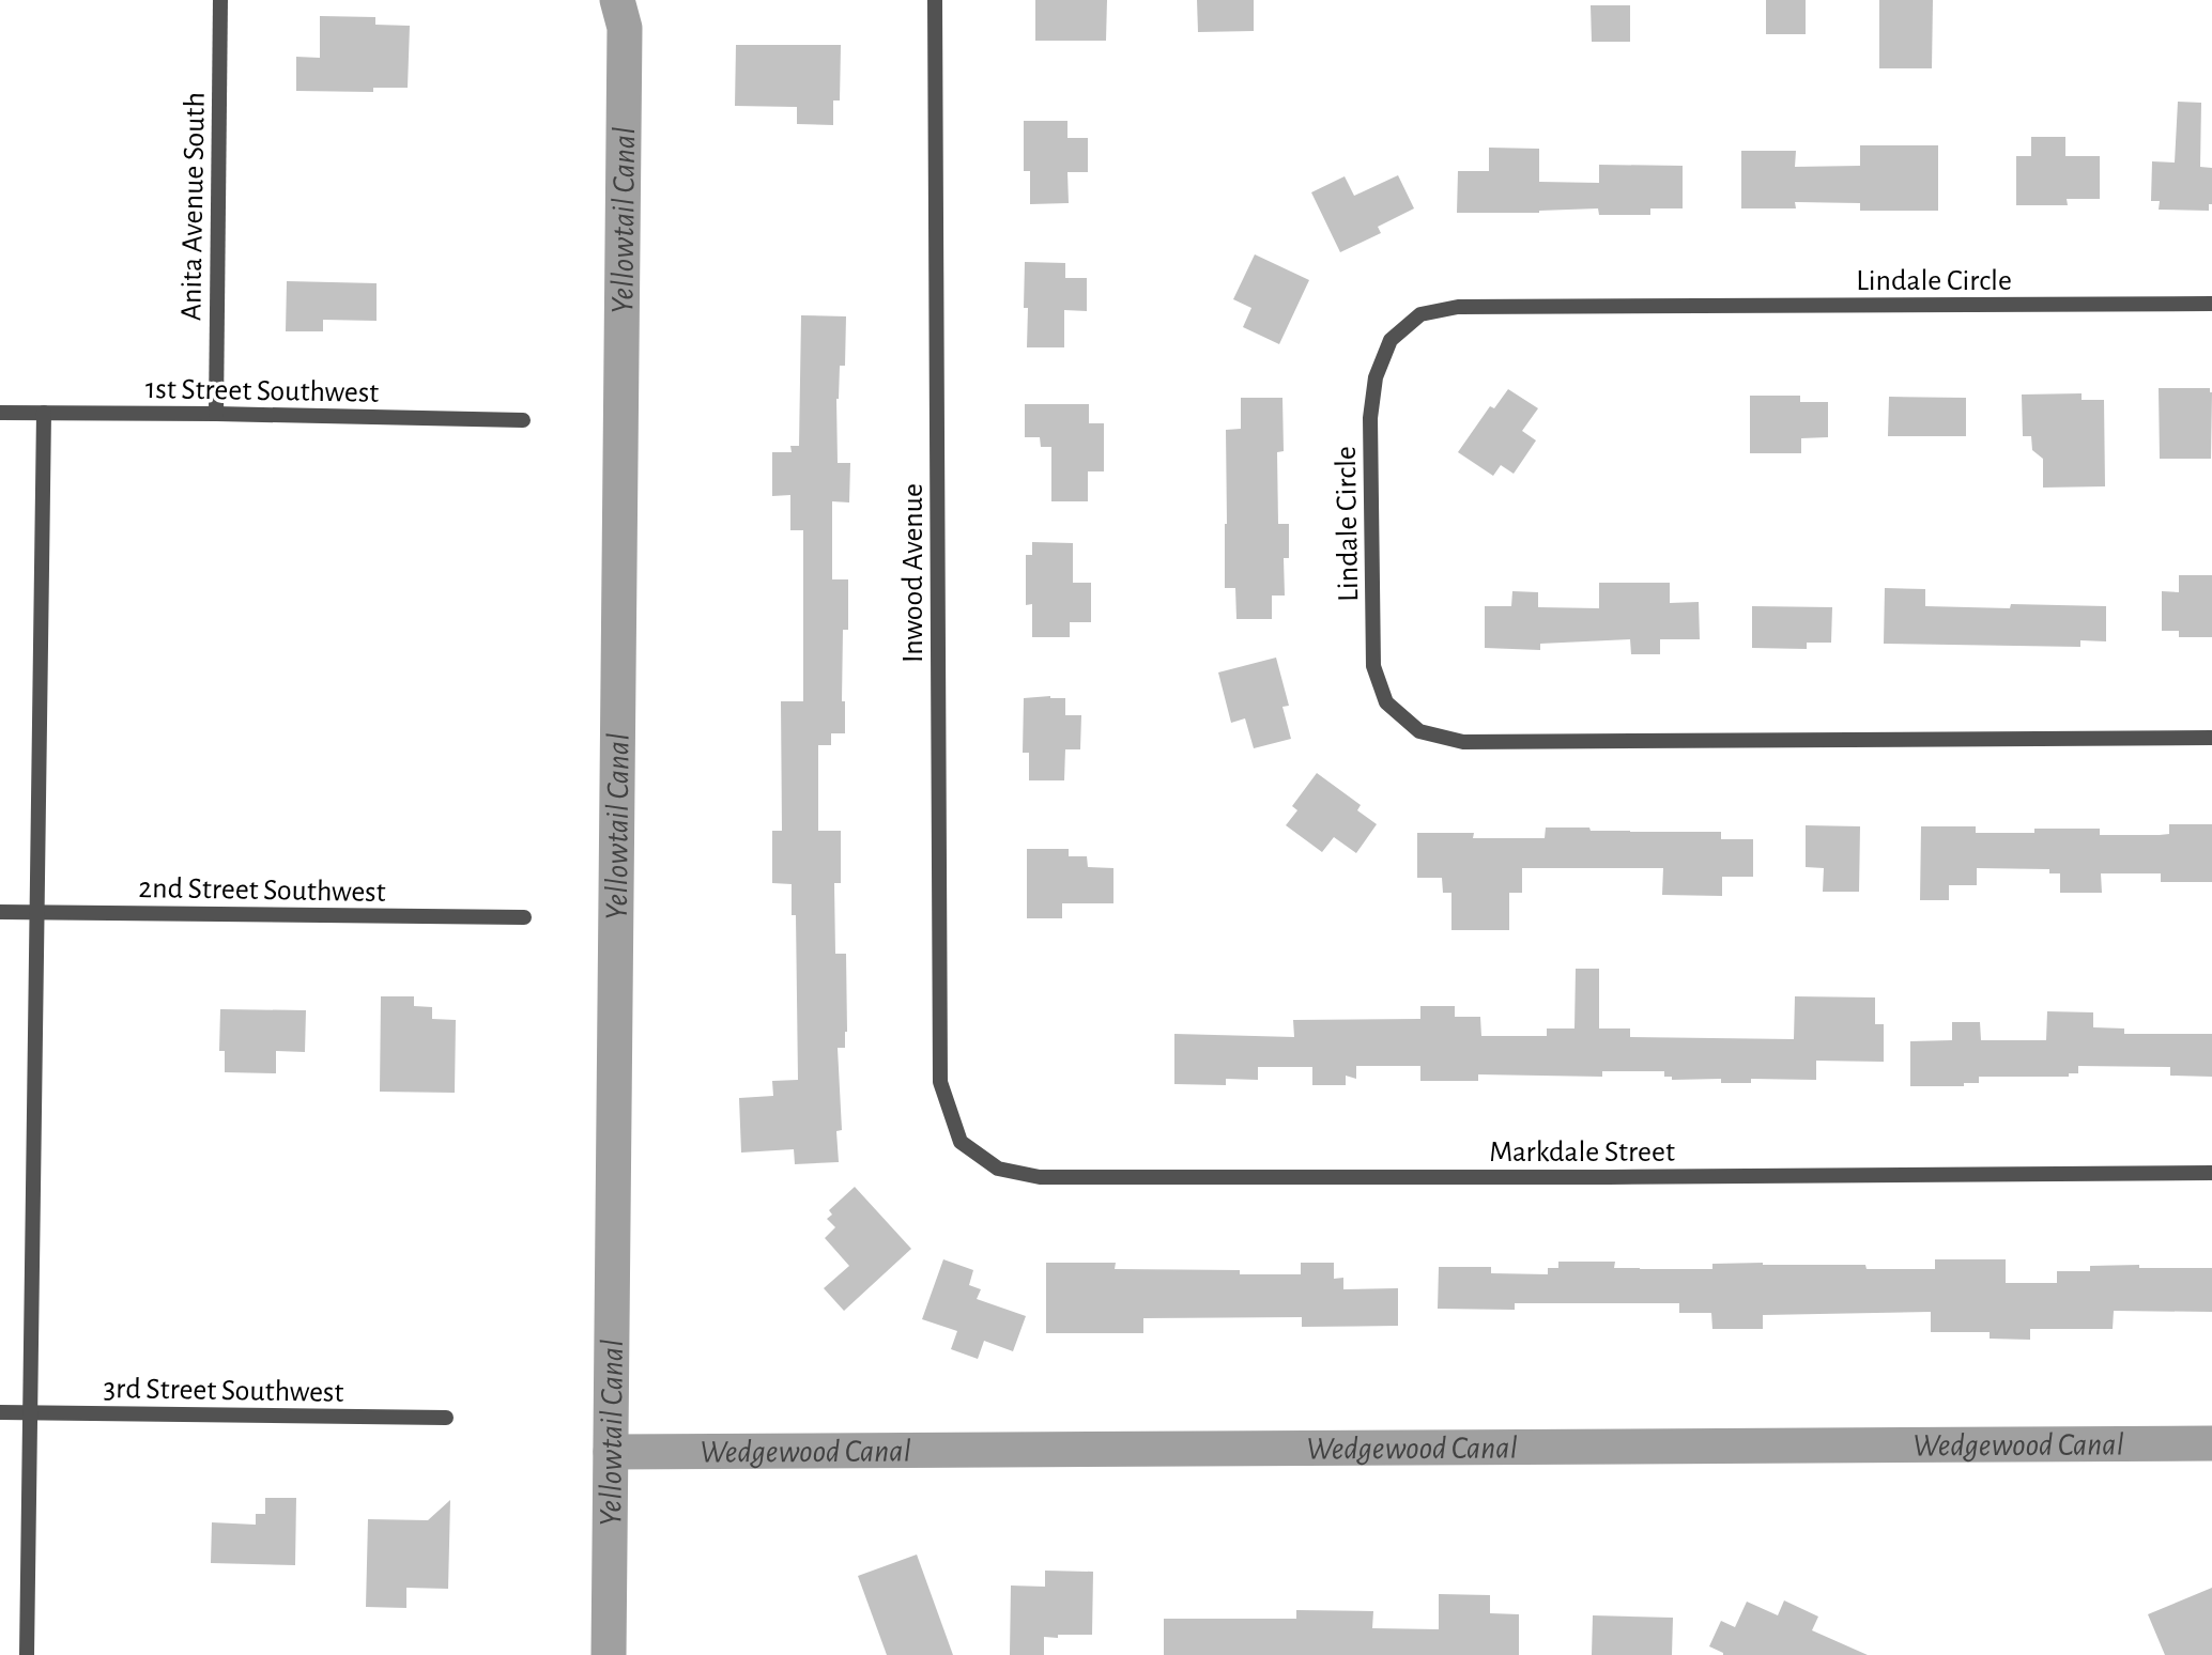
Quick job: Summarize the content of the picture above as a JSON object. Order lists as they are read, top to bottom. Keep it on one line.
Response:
{"streets":{"street":["Anita Avenue South","Lindale Circle","1st Street Southwest","Inwood Avenue","2nd Street Southwest","Markdale Street","3rd Street Southwest"]},"crossings":[["Anita Avenue South","1st Street Southwest"],["Inwood Avenue","Markdale Street"]],"water":["Yellowtail Canal","Wedgewood Canal"]}
